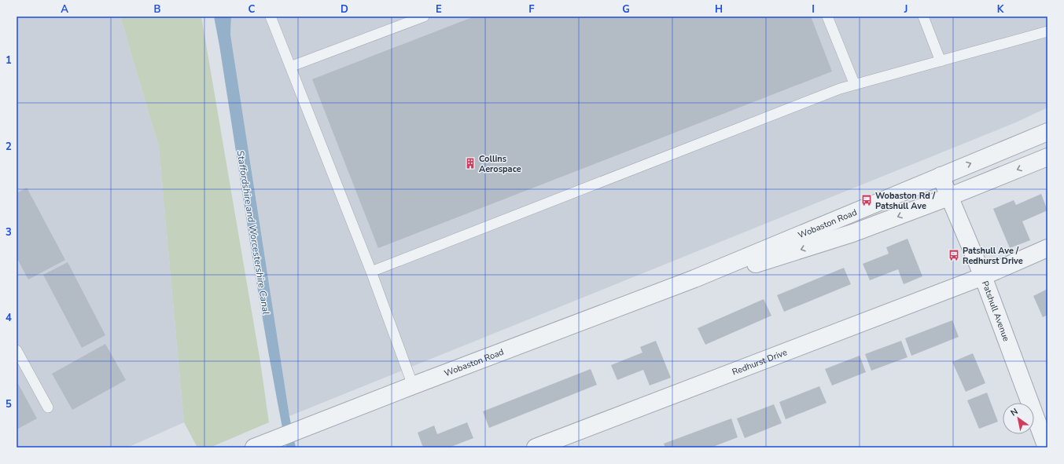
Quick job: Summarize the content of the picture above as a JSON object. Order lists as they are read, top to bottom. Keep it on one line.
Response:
{"streets":{"street":["Wobaston Road","Patshull Avenue","Redhurst Drive"]},"crossings":[["Wobaston Road","Patshull Avenue"],["Patshull Avenue","Redhurst Drive"]],"water":["Staffordshire and Worcestershire Canal"],"places":{"building":["Collins Aerospace"],"bus stop":["Wobaston Rd / Patshull Ave","Patshull Ave / Redhurst Drive"]},"north":"top left","grid":{"columns":["A","B","C","D","E","F","G","H","I","J","K"],"rows":["1","2","3","4","5"]}}
